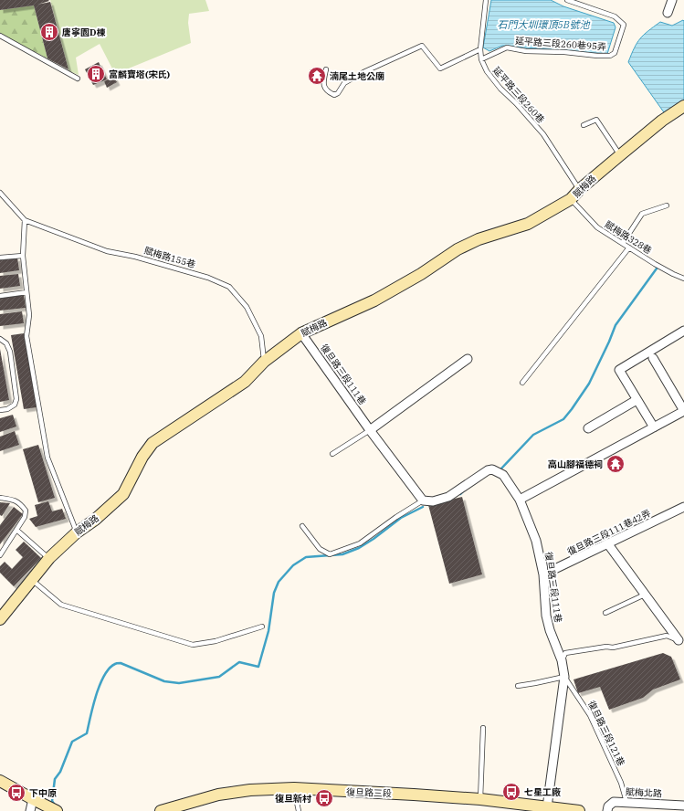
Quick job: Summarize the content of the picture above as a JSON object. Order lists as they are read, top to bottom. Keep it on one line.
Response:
{"streets":{"street":["賦梅路","復旦路三段111巷","復旦路三段111巷42弄","復旦路三段","賦梅北路"],"lane":["延平路三段260巷95弄","延平路三段260巷","賦梅路328巷","賦梅路155巷","復旦路三段121巷"]},"crossings":[["延平路三段260巷95弄","延平路三段260巷"],["延平路三段260巷","賦梅路"],["賦梅路","賦梅路328巷"],["賦梅路","賦梅路155巷"],["賦梅路","復旦路三段111巷"],["復旦路三段111巷","復旦路三段111巷42弄"],["復旦路三段111巷","復旦路三段121巷"],["復旦路三段111巷","復旦路三段"],["復旦路三段121巷","賦梅北路"]],"water":["石門大圳環頂5B號池"],"places":{"building":["唐寧園D棟","富麟寶塔(宋氏)"],"temple":["湳尾土地公廟","高山腳福德祠"],"bus stop":["七星工廠","下中原","復旦新村"]}}
